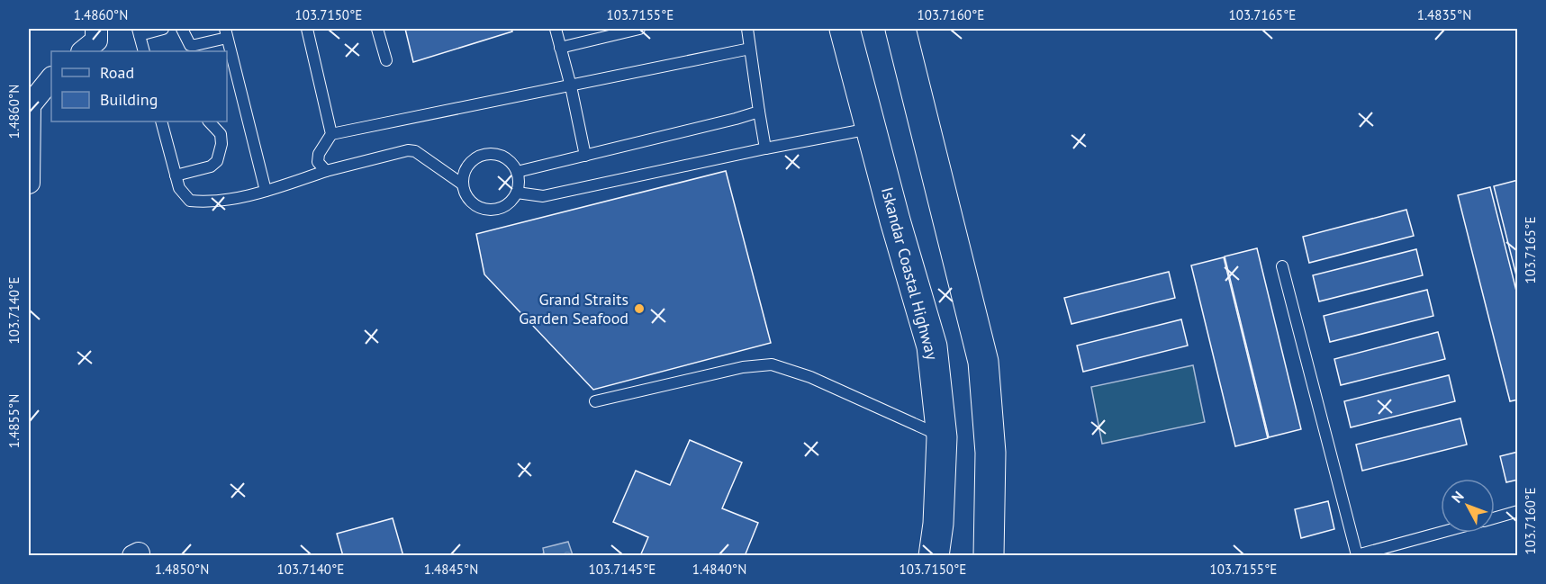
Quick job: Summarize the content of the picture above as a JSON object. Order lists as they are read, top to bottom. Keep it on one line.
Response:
{"streets":{"highway":["Iskandar Coastal Highway"]},"places":["Grand Straits Garden Seafood"],"legend":["Road","Building"],"north":"top left","coordinates":["1.4860°N","103.7150°E","103.7155°E","103.7160°E","103.7165°E","1.4835°N","103.7140°E","1.4855°N","1.4850°N","1.4845°N","103.7145°E","1.4840°N"]}
